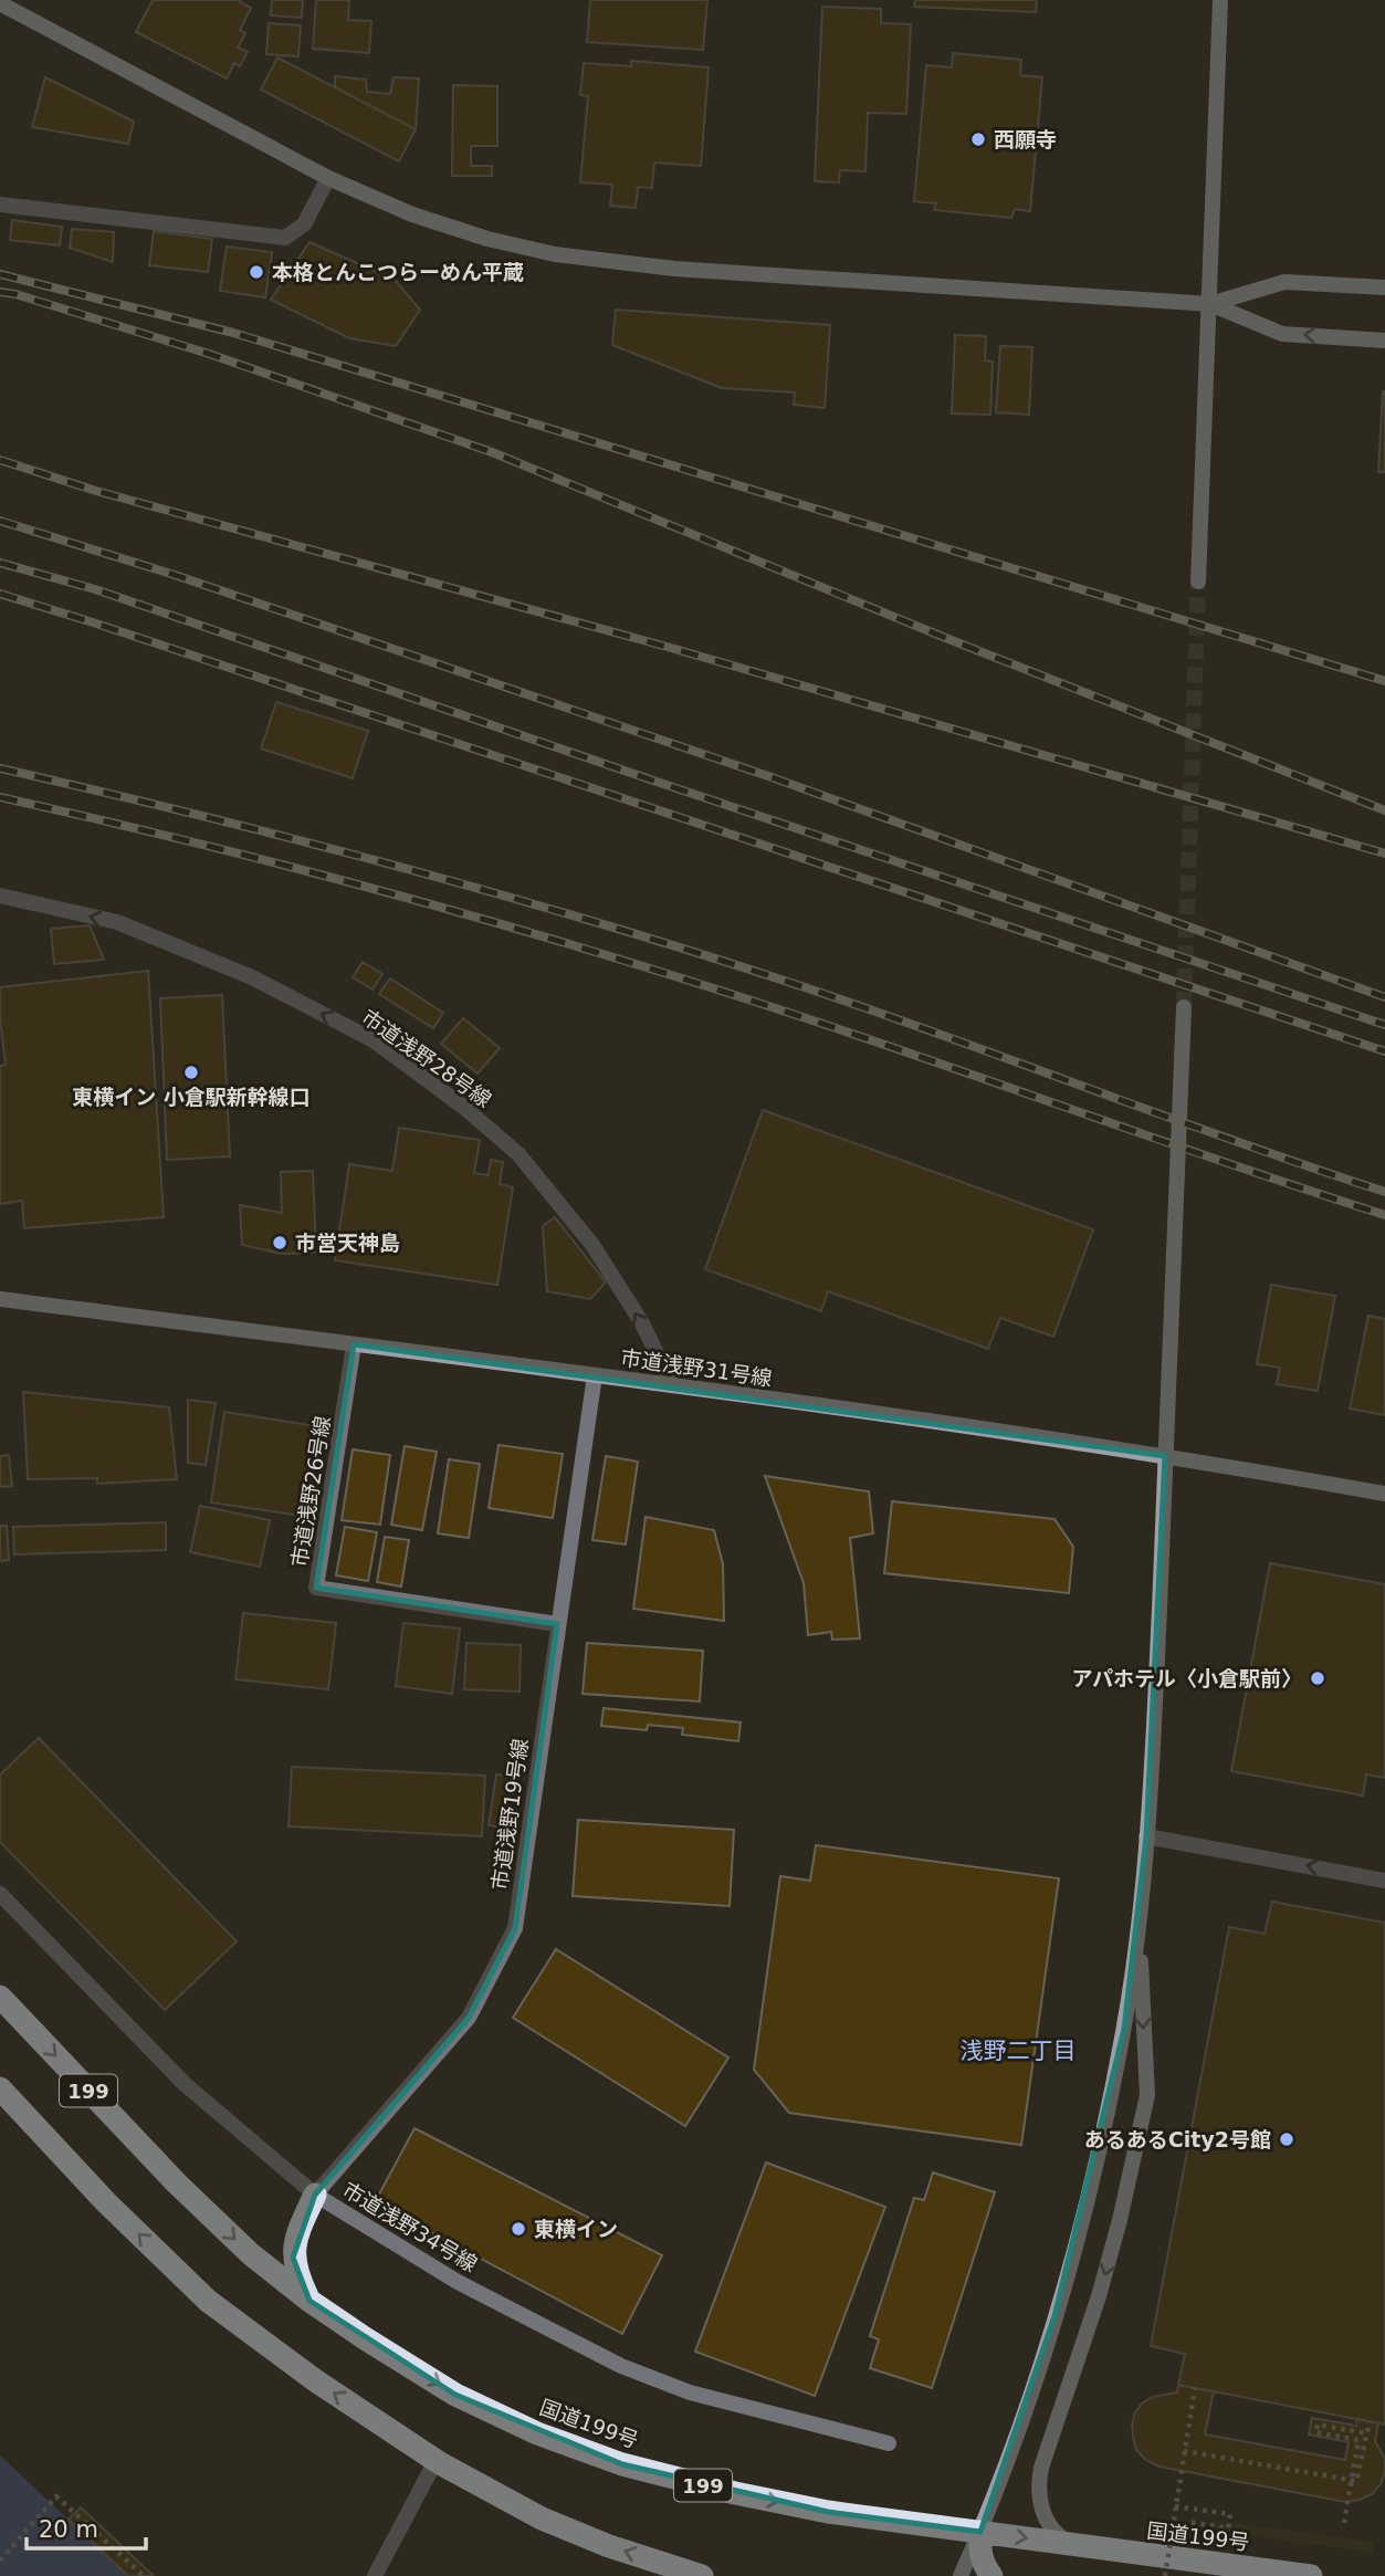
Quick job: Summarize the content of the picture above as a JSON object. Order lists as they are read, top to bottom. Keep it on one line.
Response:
{"streets":{"highway":["199","国道199号"],"street":["市道浅野28号線","市道浅野31号線","市道浅野26号線","市道浅野19号線","市道浅野34号線"]},"crossings":[["市道浅野28号線","市道浅野31号線"],["市道浅野31号線","市道浅野26号線"],["市道浅野31号線","市道浅野19号線"],["市道浅野26号線","市道浅野19号線"],["市道浅野19号線","市道浅野34号線"]],"one_way":["市道浅野28号線"],"districts":["浅野二丁目"],"places":["西願寺","本格とんこつらーめん平蔵","東横イン 小倉駅新幹線口","市営天神島","アパホテル〈小倉駅前〉","あるあるCity2号館","東横イン"],"scale_bar":"20 m"}
